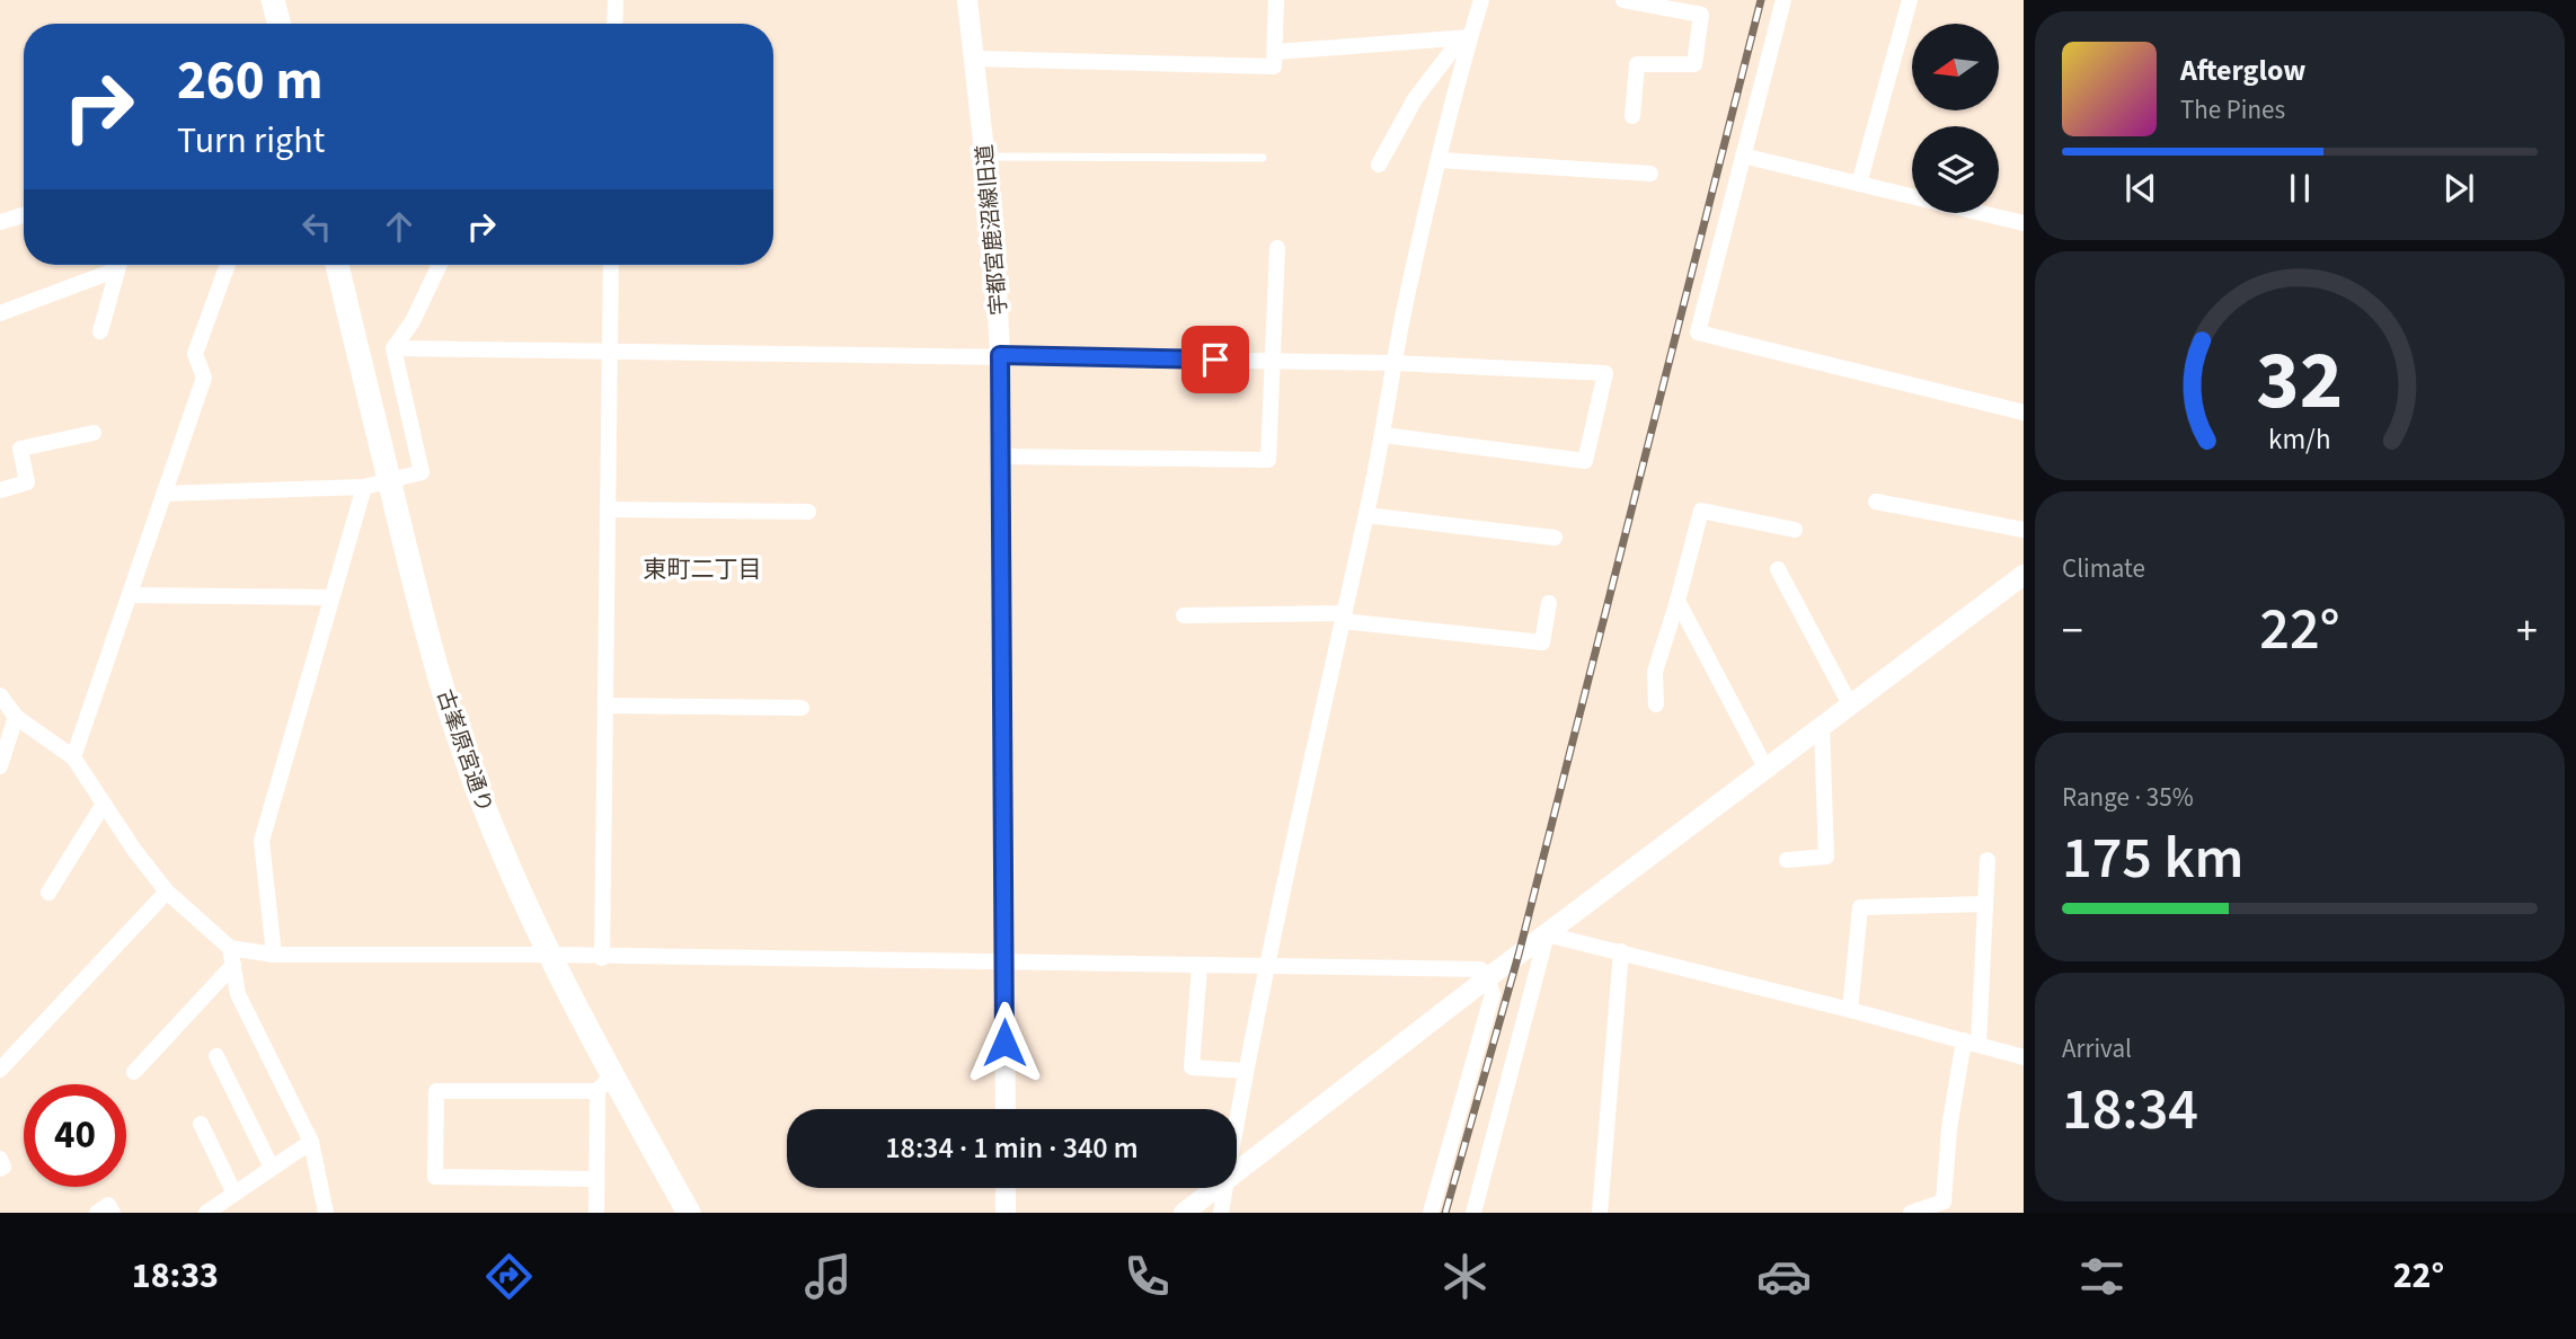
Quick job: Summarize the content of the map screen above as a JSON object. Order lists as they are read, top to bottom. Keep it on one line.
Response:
{"streets":{"main road":["古峯原宮通り"],"street":["宇都宮鹿沼線旧道"]},"districts":["東町二丁目"],"north":"left","page":{"turn":["260 m","Turn right"],"song":["Afterglow","The Pines"],"tile":["Climate",["Range · 35%","175 km"],["Arrival","18:34"]],"heat":["−","22°","+"],"limit":"40","trip":"18:34 · 1 min · 340 m","tabs":["18:33","22°"],"gauge":["32","km/h"]}}
